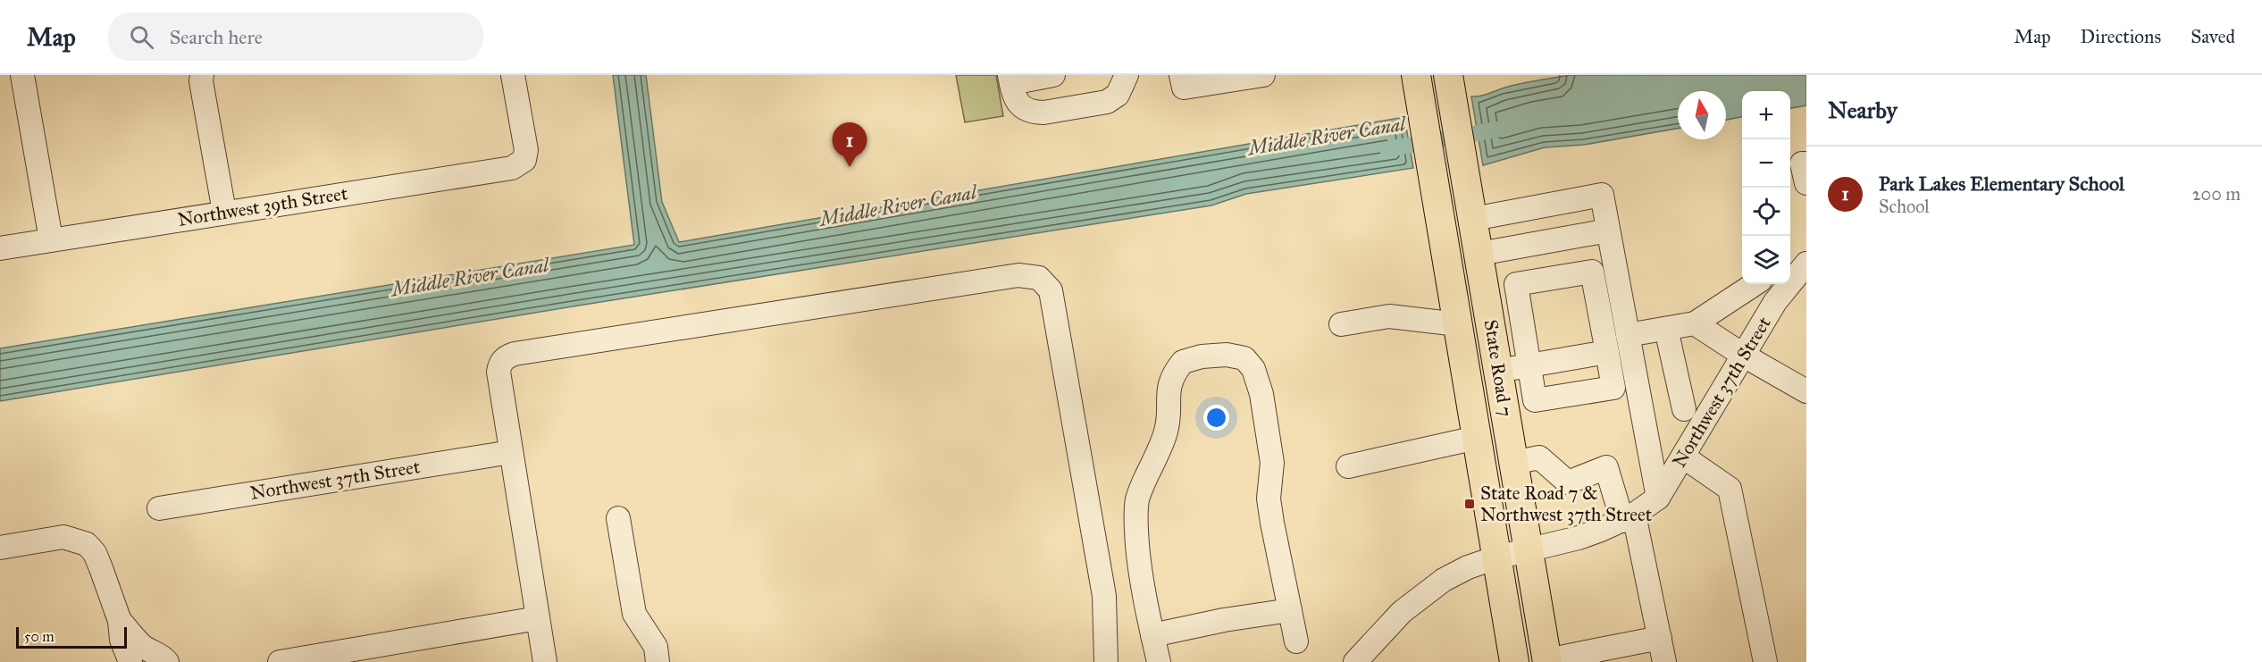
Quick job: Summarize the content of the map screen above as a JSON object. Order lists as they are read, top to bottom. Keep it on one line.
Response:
{"streets":{"main road":["State Road 7"],"street":["Northwest 39th Street","Northwest 37th Street"]},"crossings":[["State Road 7","Northwest 37th Street"]],"water":["Middle River Canal"],"places":{"transit":["State Road 7 & Northwest 37th Street"]},"scale_bar":"50 m","north":"top","page":{"header":"Map","search":"Search here","nav":["Map","Directions","Saved"],"heading":"Nearby","map_buttons":["+","−"],"pins":"1","list":[{"mark":"1","name":"Park Lakes Elementary School","note":"School","value":"200 m"}],"scale":"50 m"}}
